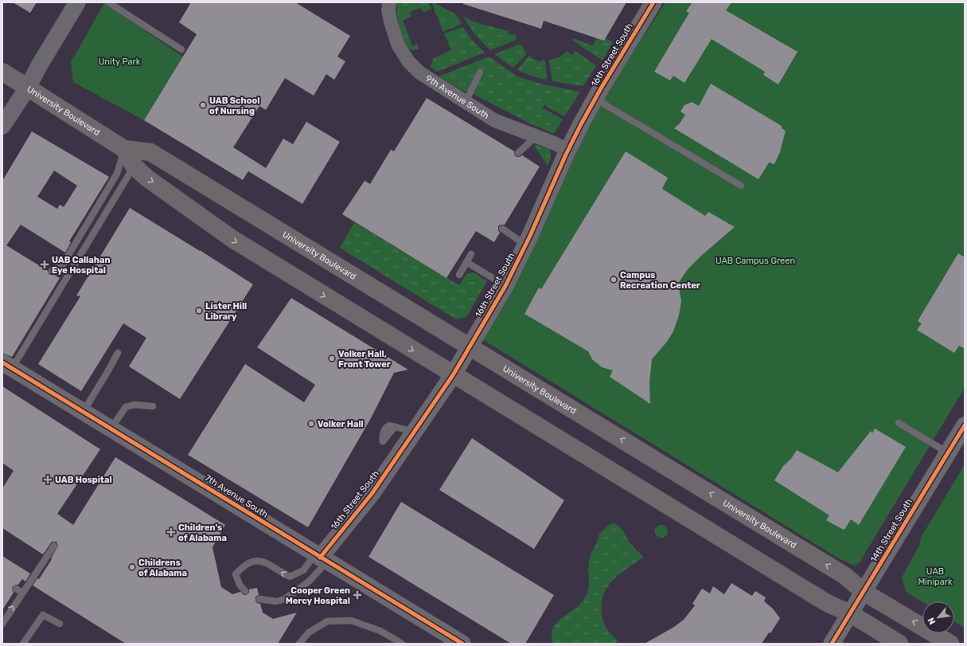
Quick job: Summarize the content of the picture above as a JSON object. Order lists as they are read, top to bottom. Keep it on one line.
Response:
{"streets":{"main road":["University Boulevard"],"street":["16th Street South","9th Avenue South","7th Avenue South","14th Street South"]},"crossings":[["16th Street South","9th Avenue South"],["16th Street South","University Boulevard"],["16th Street South","7th Avenue South"],["University Boulevard","14th Street South"]],"parks":["Unity Park","UAB Campus Green","UAB Minipark"],"places":{"other":["UAB School of Nursing","Campus Recreation Center","Lister Hill Library","Volker Hall, Front Tower","Volker Hall","Childrens of Alabama"],"health":["UAB Callahan Eye Hospital","UAB Hospital","Children's of Alabama","Cooper Green Mercy Hospital"]},"north":"bottom left"}
